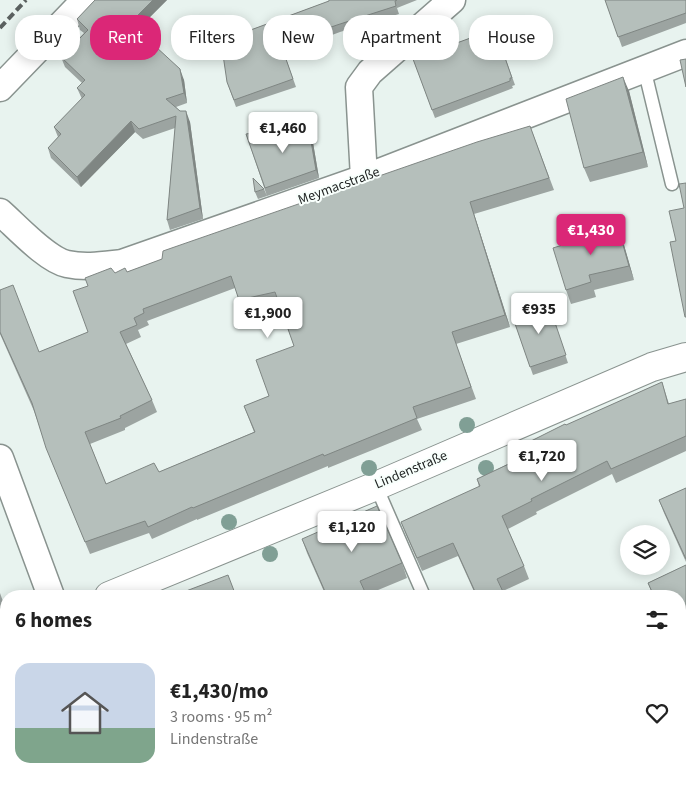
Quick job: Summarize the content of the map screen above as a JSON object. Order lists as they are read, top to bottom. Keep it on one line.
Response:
{"streets":{"main road":["Lindenstraße"],"street":["Meymacstraße"]},"page":{"chip":["Buy","Rent","Filters","New","Apartment","House"],"price":["€1,460","€1,430","€935","€1,900","€1,720","€1,120"],"heading":"6 homes","list":[{"name":"€1,430/mo","note":"3 rooms · 95 m² · Lindenstraße"}]}}
